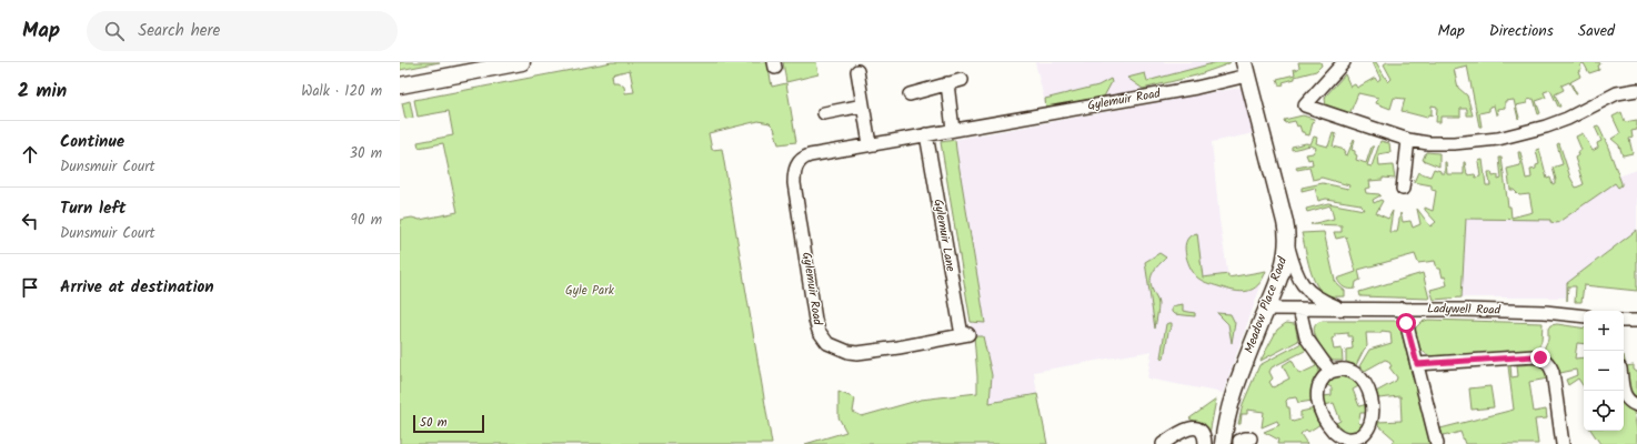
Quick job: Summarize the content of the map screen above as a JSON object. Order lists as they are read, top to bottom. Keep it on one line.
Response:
{"streets":{"main road":["Meadow Place Road"],"street":["Gylemuir Road","Gylemuir Lane","Ladywell Road"]},"crossings":[["Gylemuir Road","Gylemuir Lane"],["Gylemuir Road","Meadow Place Road"],["Meadow Place Road","Ladywell Road"]],"parks":["Gyle Park"],"scale_bar":"50 m","page":{"header":"Map","search":"Search here","nav":["Map","Directions","Saved"],"heading":["2 min","Walk · 120 m"],"list":[["Continue","Dunsmuir Court","30 m"],["Turn left","Dunsmuir Court","90 m"],"Arrive at destination"],"map_buttons":["+","−"],"scale":"50 m"}}
